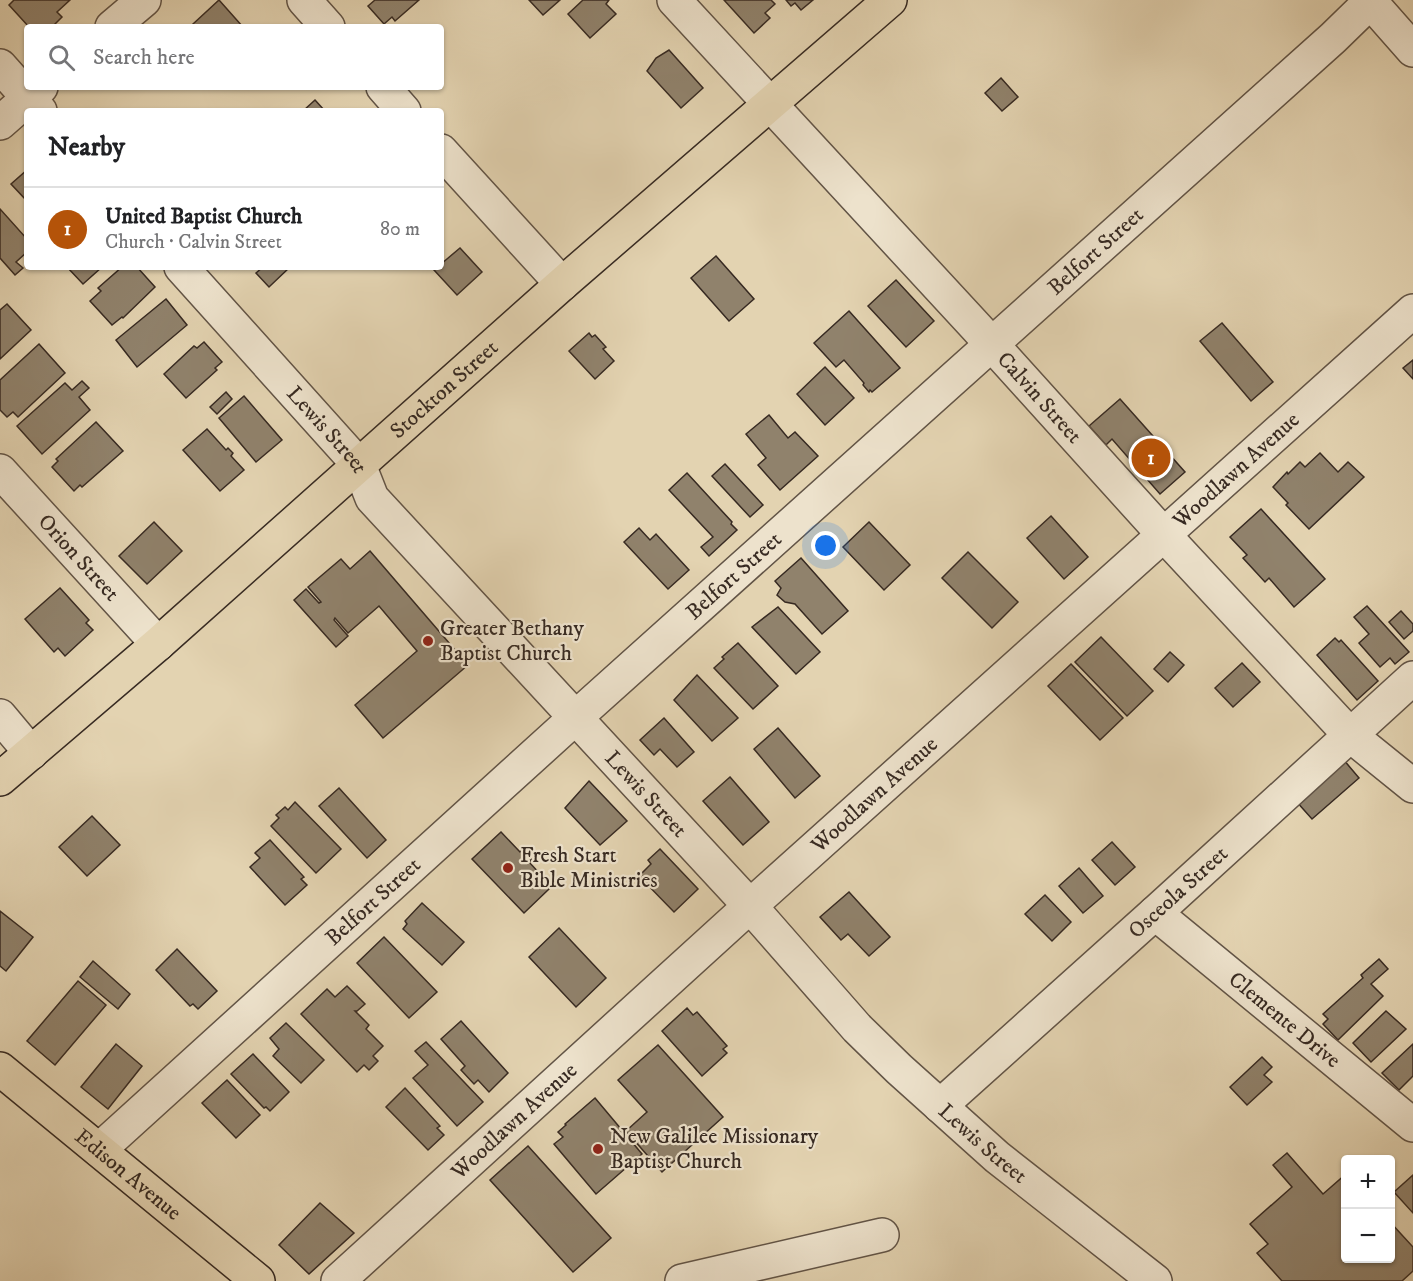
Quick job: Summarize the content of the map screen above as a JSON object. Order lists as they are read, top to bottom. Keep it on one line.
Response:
{"streets":{"main road":["Stockton Street","Edison Avenue"],"street":["Belfort Street","Calvin Street","Lewis Street","Woodlawn Avenue","Orion Street","Osceola Street","Clemente Drive"]},"crossings":[["Belfort Street","Calvin Street"],["Belfort Street","Lewis Street"],["Belfort Street","Edison Avenue"],["Stockton Street","Calvin Street"],["Stockton Street","Lewis Street"],["Stockton Street","Orion Street"],["Calvin Street","Woodlawn Avenue"],["Calvin Street","Osceola Street"],["Lewis Street","Woodlawn Avenue"],["Lewis Street","Osceola Street"],["Osceola Street","Clemente Drive"]],"places":["Greater Bethany Baptist Church","Fresh Start Bible Ministries","New Galilee Missionary Baptist Church"],"page":{"search":"Search here","heading":"Nearby","list":[{"mark":"1","name":"United Baptist Church","note":"Church · Calvin Street","value":"80 m"}],"pins":"1","map_buttons":["+","−"]}}
